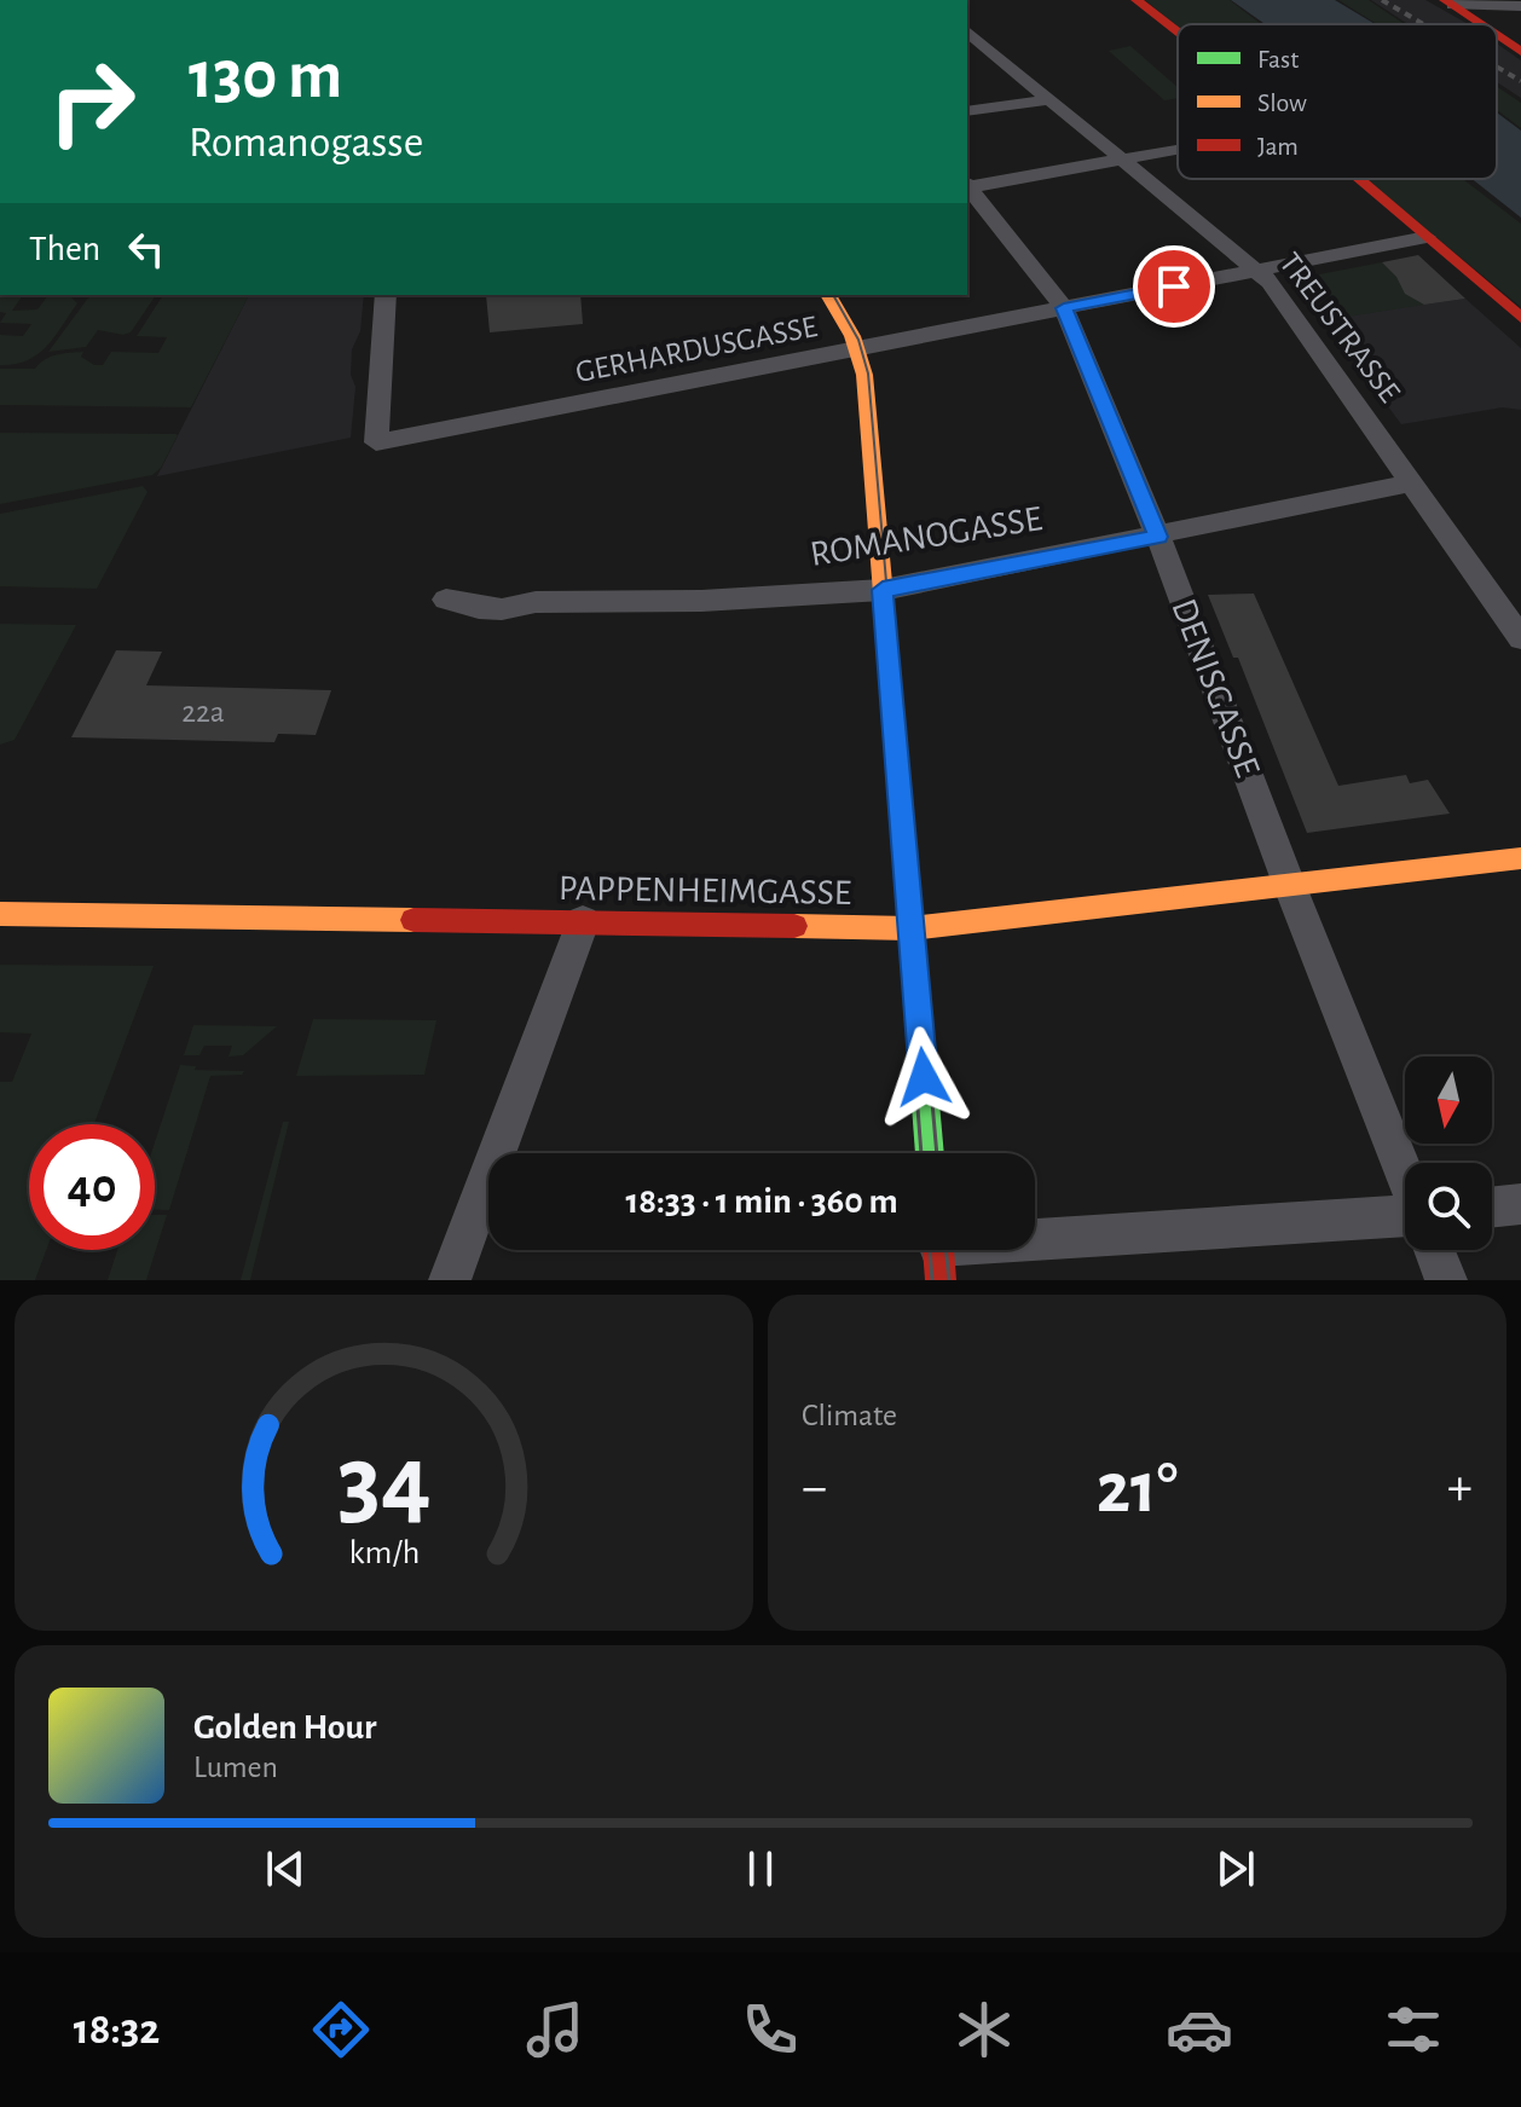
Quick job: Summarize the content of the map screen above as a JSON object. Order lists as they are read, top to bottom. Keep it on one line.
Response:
{"streets":{"street":["TREUSTRASSE","GERHARDUSGASSE","ROMANOGASSE","DENISGASSE","PAPPENHEIMGASSE"]},"crossings":[["TREUSTRASSE","GERHARDUSGASSE"],["TREUSTRASSE","ROMANOGASSE"],["GERHARDUSGASSE","DENISGASSE"],["ROMANOGASSE","DENISGASSE"],["DENISGASSE","PAPPENHEIMGASSE"]],"house_numbers":["22a"],"legend":["Fast","Slow","Jam"],"north":"bottom","page":{"turn":["130 m","Romanogasse"],"then":"Then","limit":"40","trip":"18:33 · 1 min · 360 m","tile":"Climate","heat":["−","21°","+"],"song":["Golden Hour","Lumen"],"tabs":"18:32","gauge":["34","km/h"]}}
